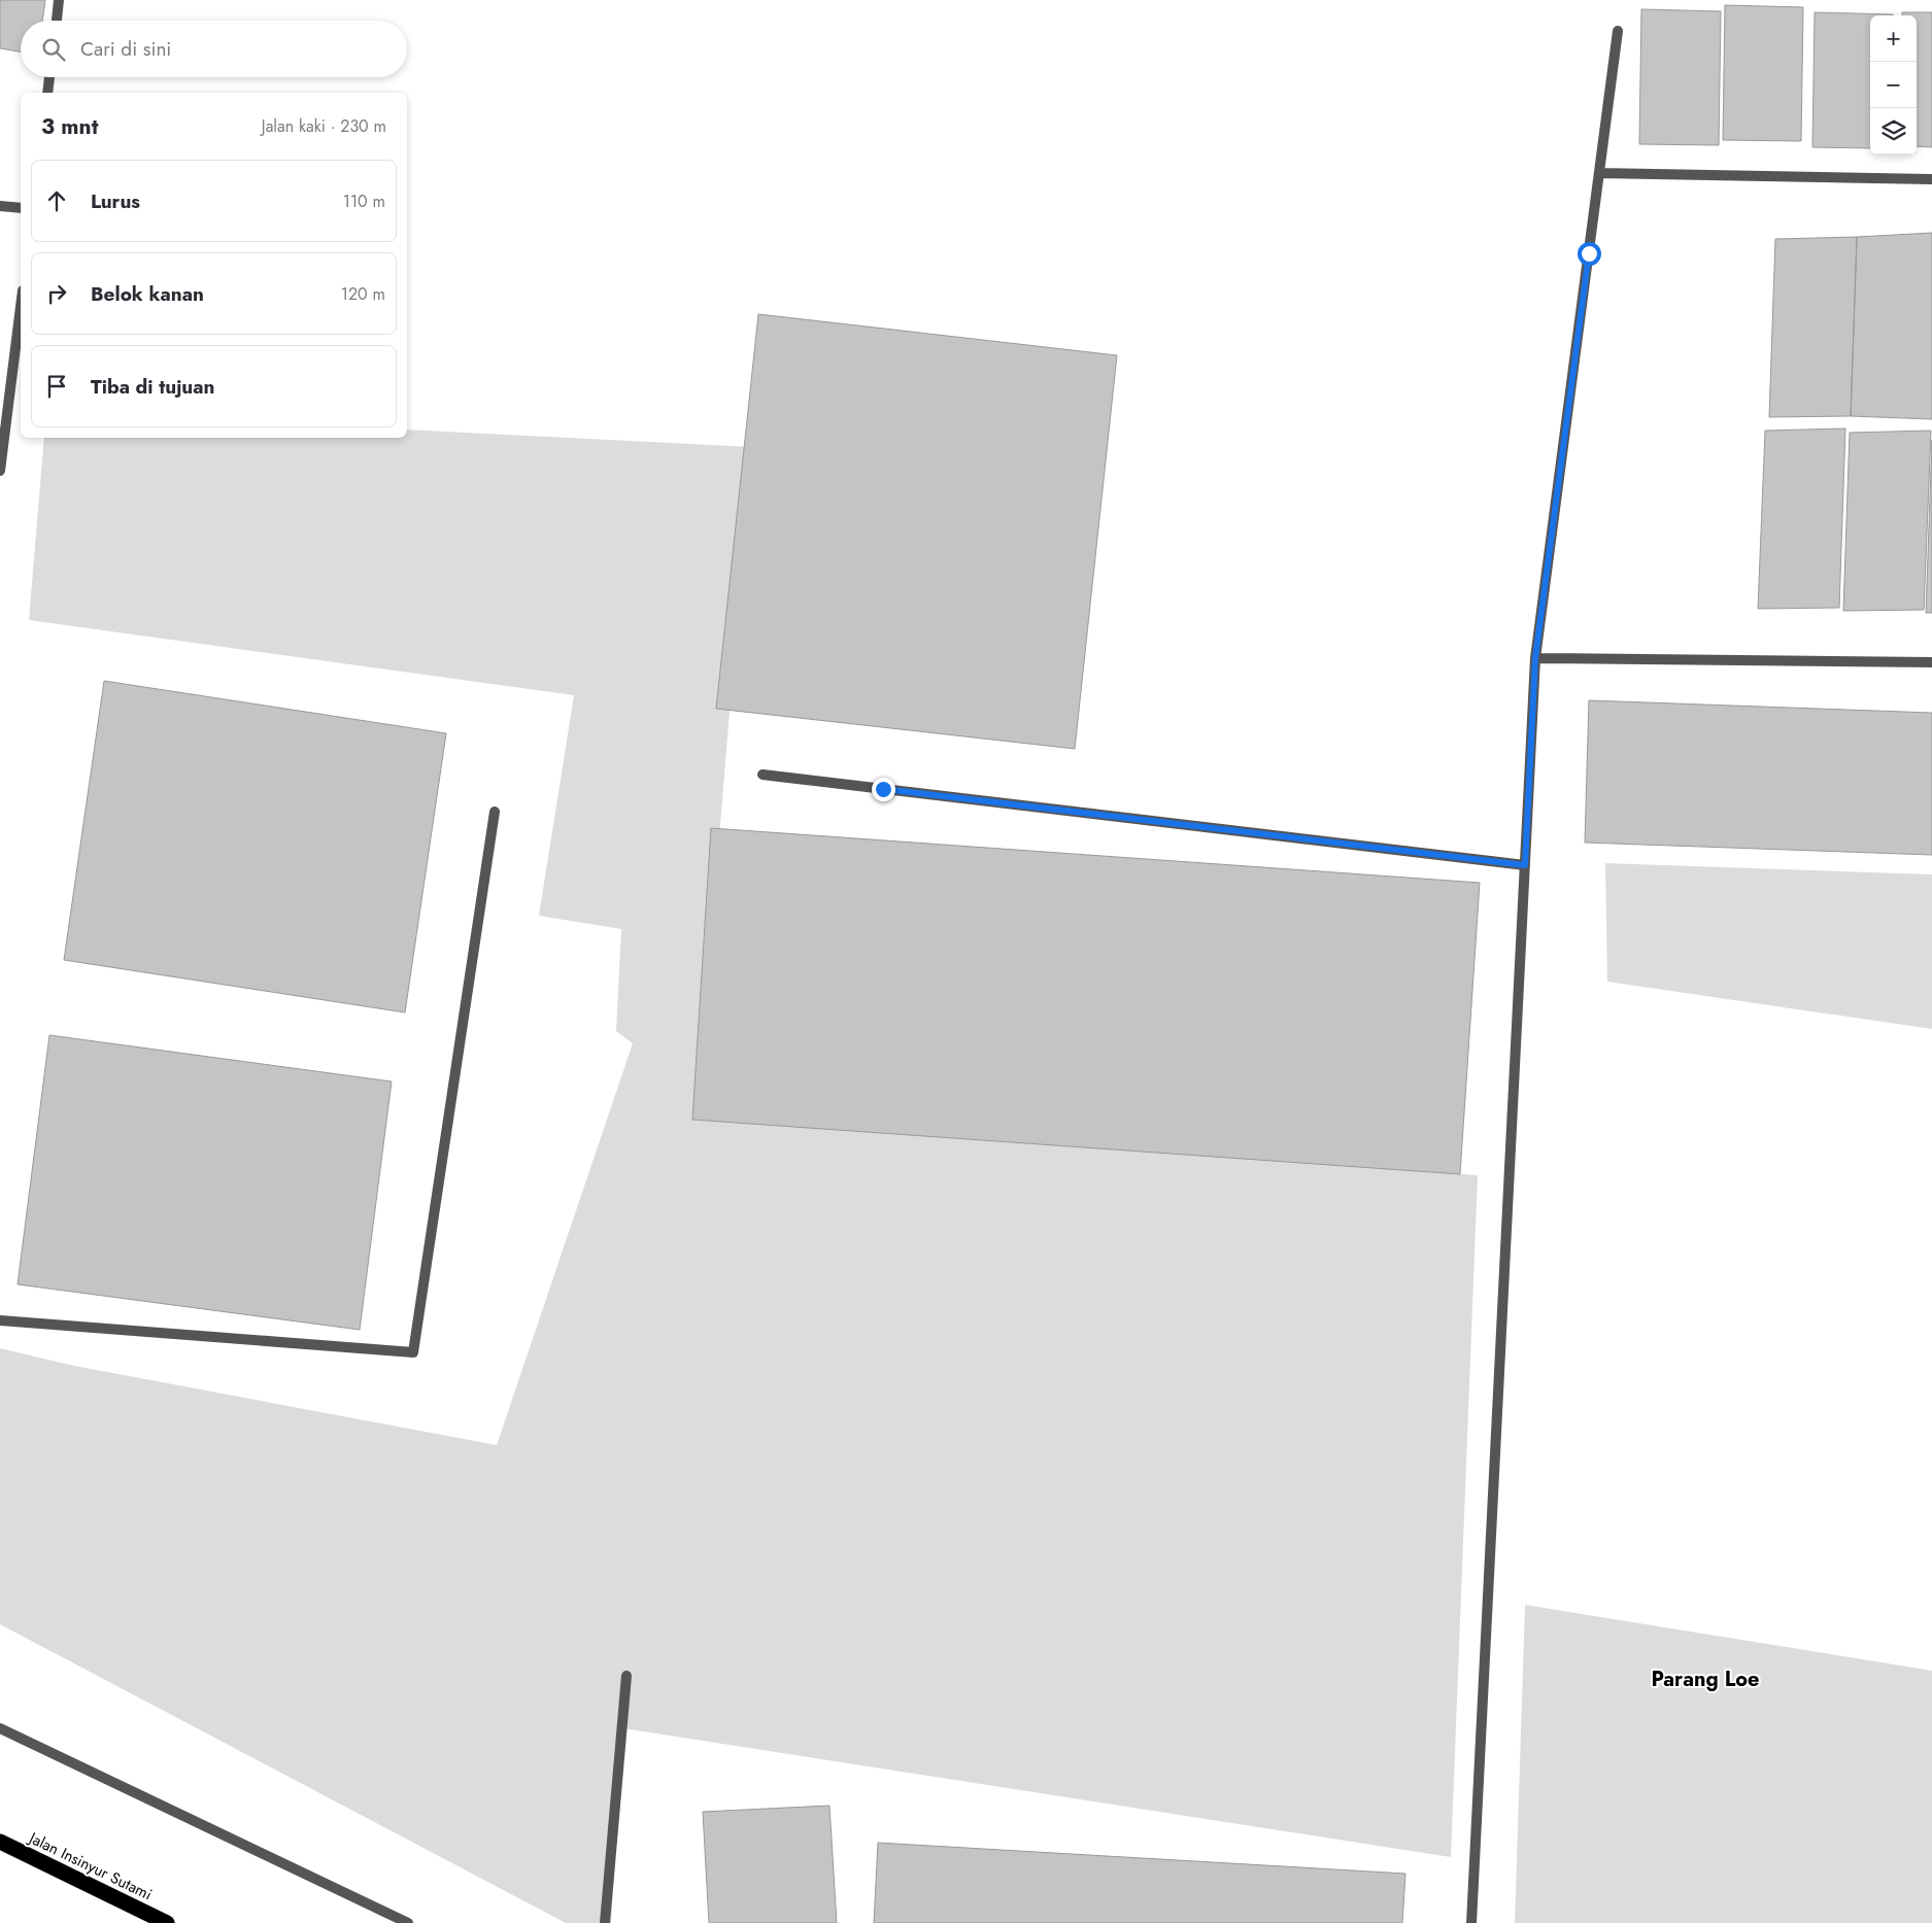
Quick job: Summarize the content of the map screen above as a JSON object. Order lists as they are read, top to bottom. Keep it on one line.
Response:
{"streets":{"highway":["Jalan Insinyur Sutami"]},"districts":["Parang Loe"],"page":{"map_buttons":["+","−"],"search":"Cari di sini","heading":["3 mnt","Jalan kaki · 230 m"],"list":[["Lurus","110 m"],["Belok kanan","120 m"],"Tiba di tujuan"]}}
